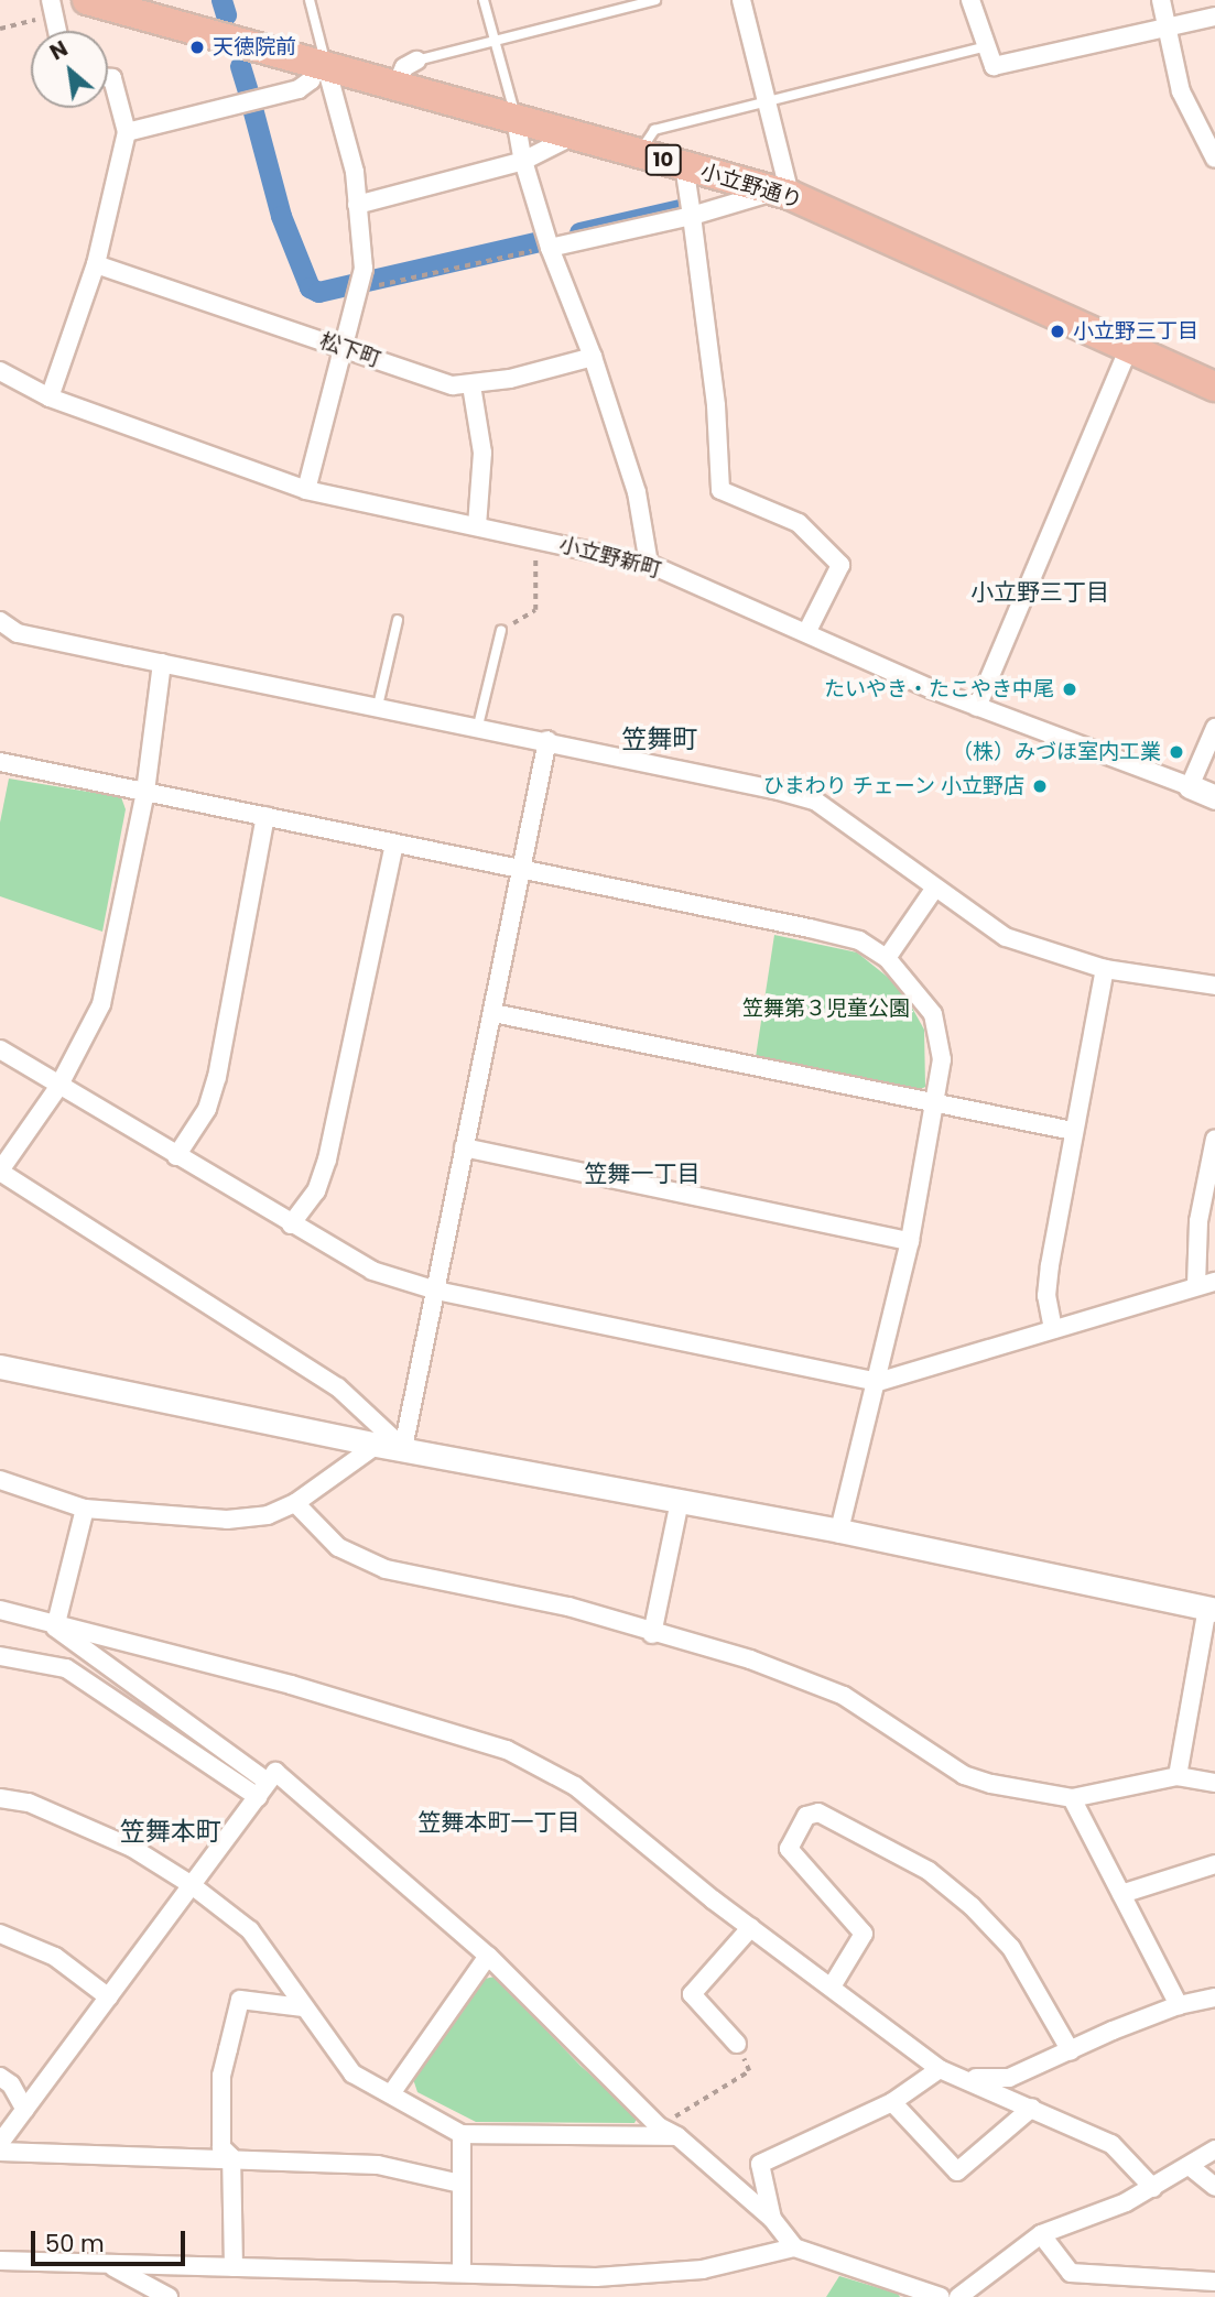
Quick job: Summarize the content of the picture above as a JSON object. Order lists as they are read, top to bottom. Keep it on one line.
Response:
{"streets":{"main road":["10","小立野通り"],"street":["松下町","小立野新町"]},"districts":["小立野三丁目","笠舞町","笠舞一丁目","笠舞本町一丁目","笠舞本町"],"parks":["笠舞第３児童公園"],"places":["天徳院前","小立野三丁目","たいやき・たこやき中尾","（株）みづほ室内工業","ひまわり チェーン 小立野店"],"scale_bar":"50 m","north":"top left"}
